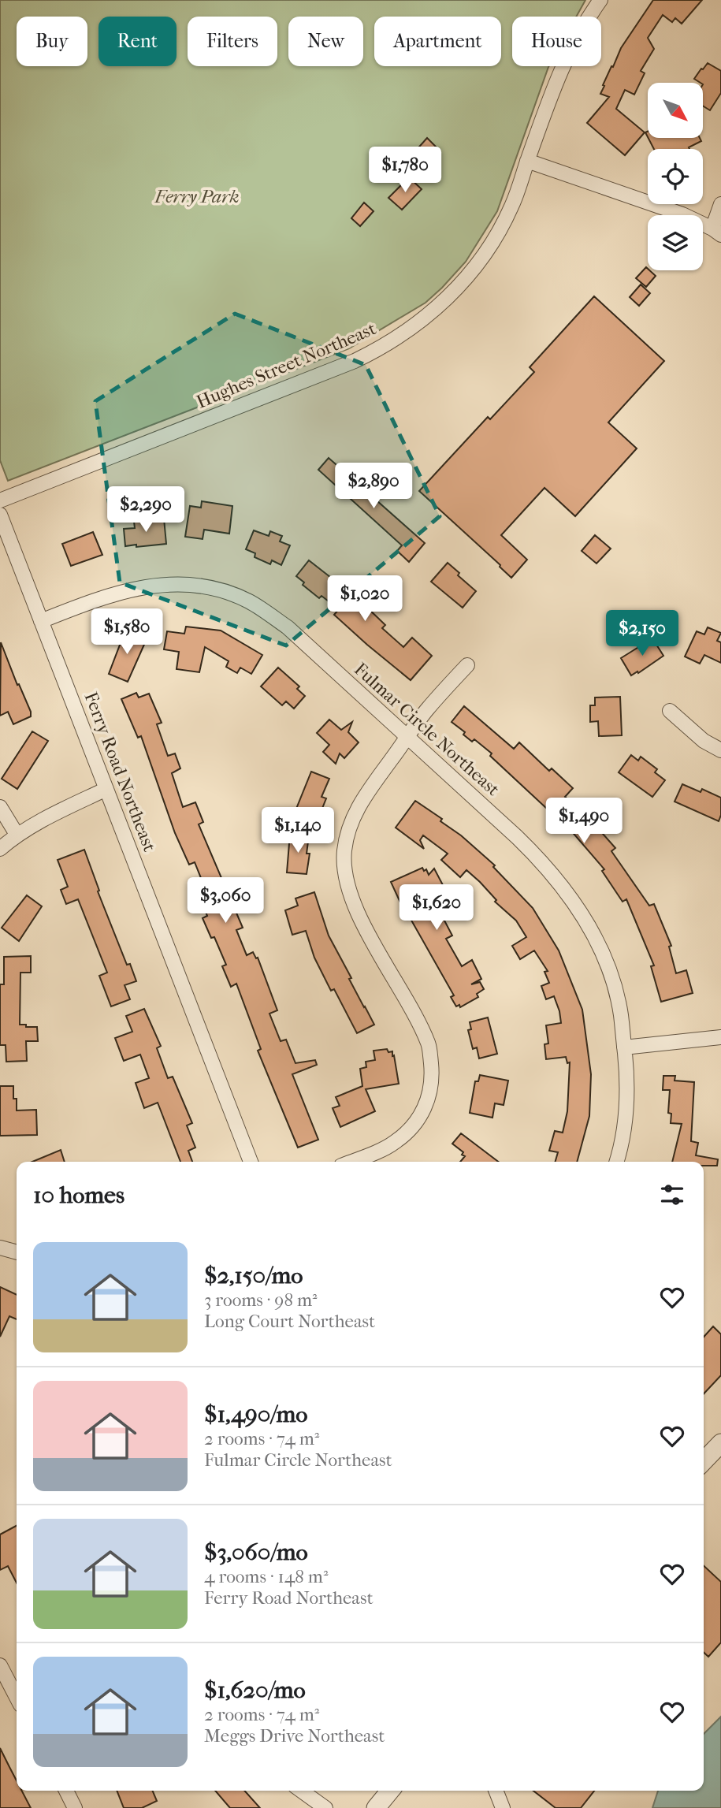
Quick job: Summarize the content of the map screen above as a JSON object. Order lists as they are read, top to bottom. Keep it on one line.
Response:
{"streets":{"street":["Hughes Street Northeast","Fulmar Circle Northeast","Ferry Road Northeast"]},"crossings":[["Fulmar Circle Northeast","Ferry Road Northeast"]],"parks":["Ferry Park"],"north":"bottom right","page":{"chip":["Buy","Rent","Filters","New","Apartment","House"],"price":["$1,780","$2,890","$2,290","$1,020","$1,580","$2,150","$1,490","$1,140","$3,060","$1,620"],"heading":"10 homes","list":[{"name":"$2,150/mo","note":"3 rooms · 98 m² · Long Court Northeast"},{"name":"$1,490/mo","note":"2 rooms · 74 m² · Fulmar Circle Northeast"},{"name":"$3,060/mo","note":"4 rooms · 148 m² · Ferry Road Northeast"},{"name":"$1,620/mo","note":"2 rooms · 74 m² · Meggs Drive Northeast"}]}}
